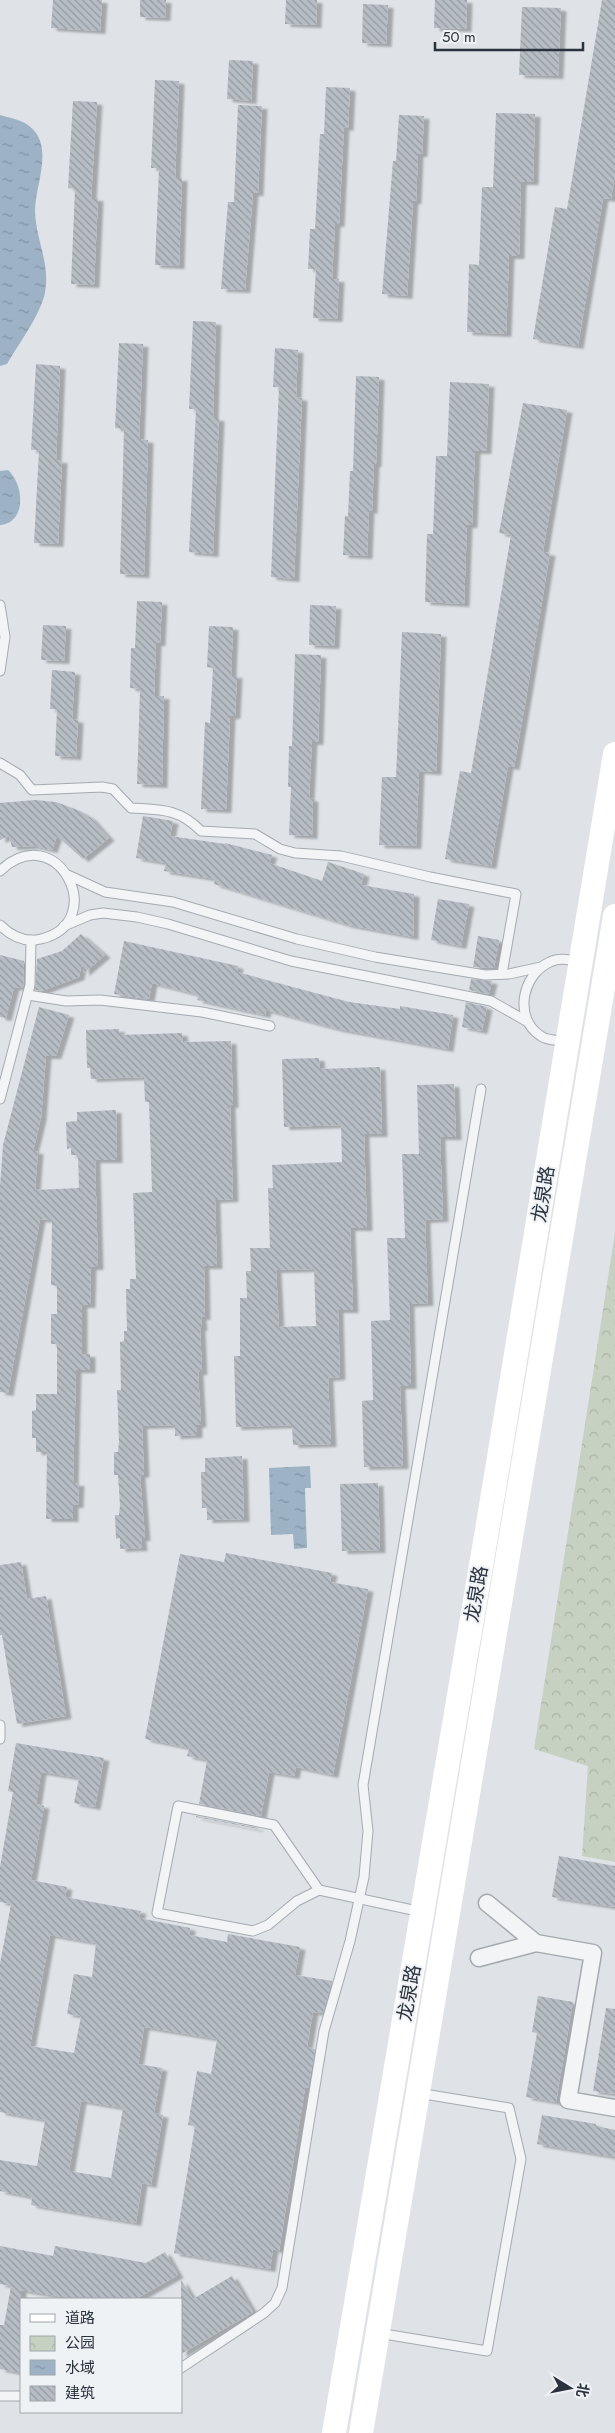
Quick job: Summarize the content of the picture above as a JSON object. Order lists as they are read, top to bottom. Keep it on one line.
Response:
{"streets":{"main road":["龙泉路"]},"legend":["道路","公园","水域","建筑"],"scale_bar":"50 m","north":"right"}
